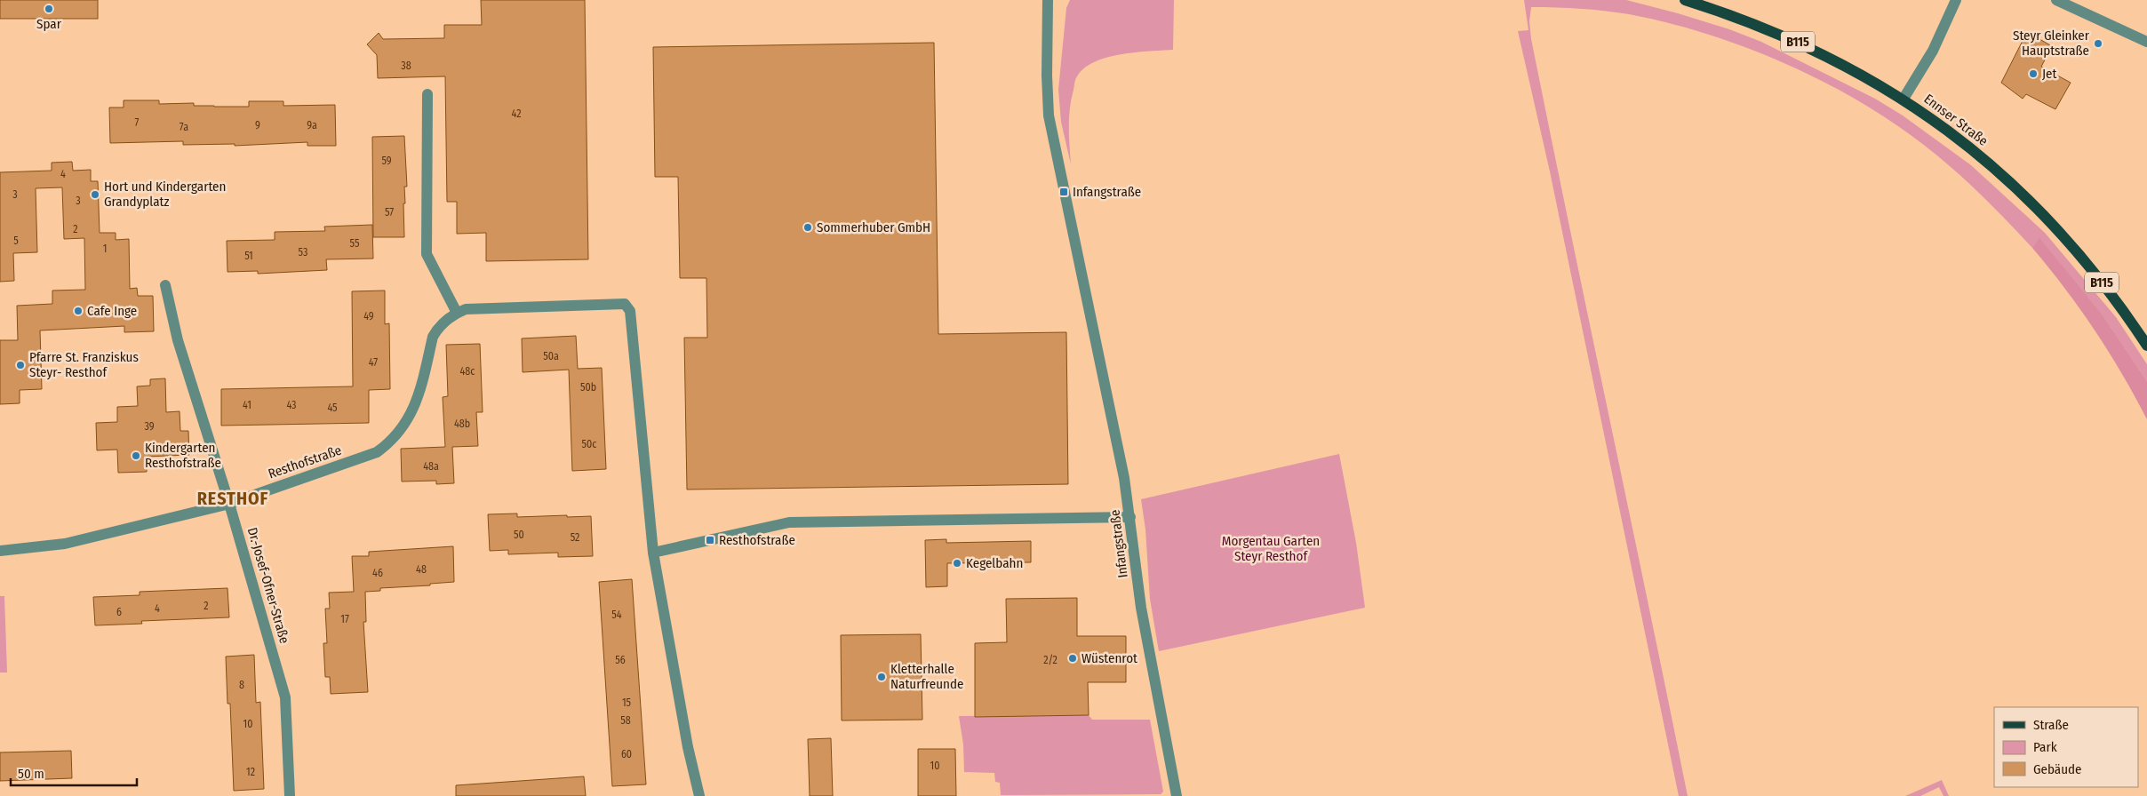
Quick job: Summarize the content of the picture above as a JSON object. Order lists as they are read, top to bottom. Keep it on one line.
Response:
{"streets":{"main road":["B115","Ennser Straße"],"street":["Resthofstraße","Infangstraße","Dr.-Josef-Ofner-Straße"]},"crossings":[["Resthofstraße","Dr.-Josef-Ofner-Straße"]],"districts":["RESTHOF"],"parks":["Morgentau Garten Steyr Resthof"],"places":{"other":["Spar","Steyr Gleinker Hauptstraße","Jet","Hort und Kindergarten Grandyplatz","Sommerhuber GmbH","Cafe Inge","Pfarre St. Franziskus Steyr- Resthof","Kindergarten Resthofstraße","Kegelbahn","Wüstenrot","Kletterhalle Naturfreunde"],"transit":["Infangstraße","Resthofstraße"]},"house_numbers":["38","42","7","9","9a","7a","59","4","3","3","57","2","5","55","1","53","51","49","50a","47","48c","50b","41","43","45","48b","39","50c","48a","50","52","48","46","2","4","6","54","17","56","2/2","8","15","58","10","60","10","12"],"legend":["Straße","Park","Gebäude"],"scale_bar":"50 m"}
